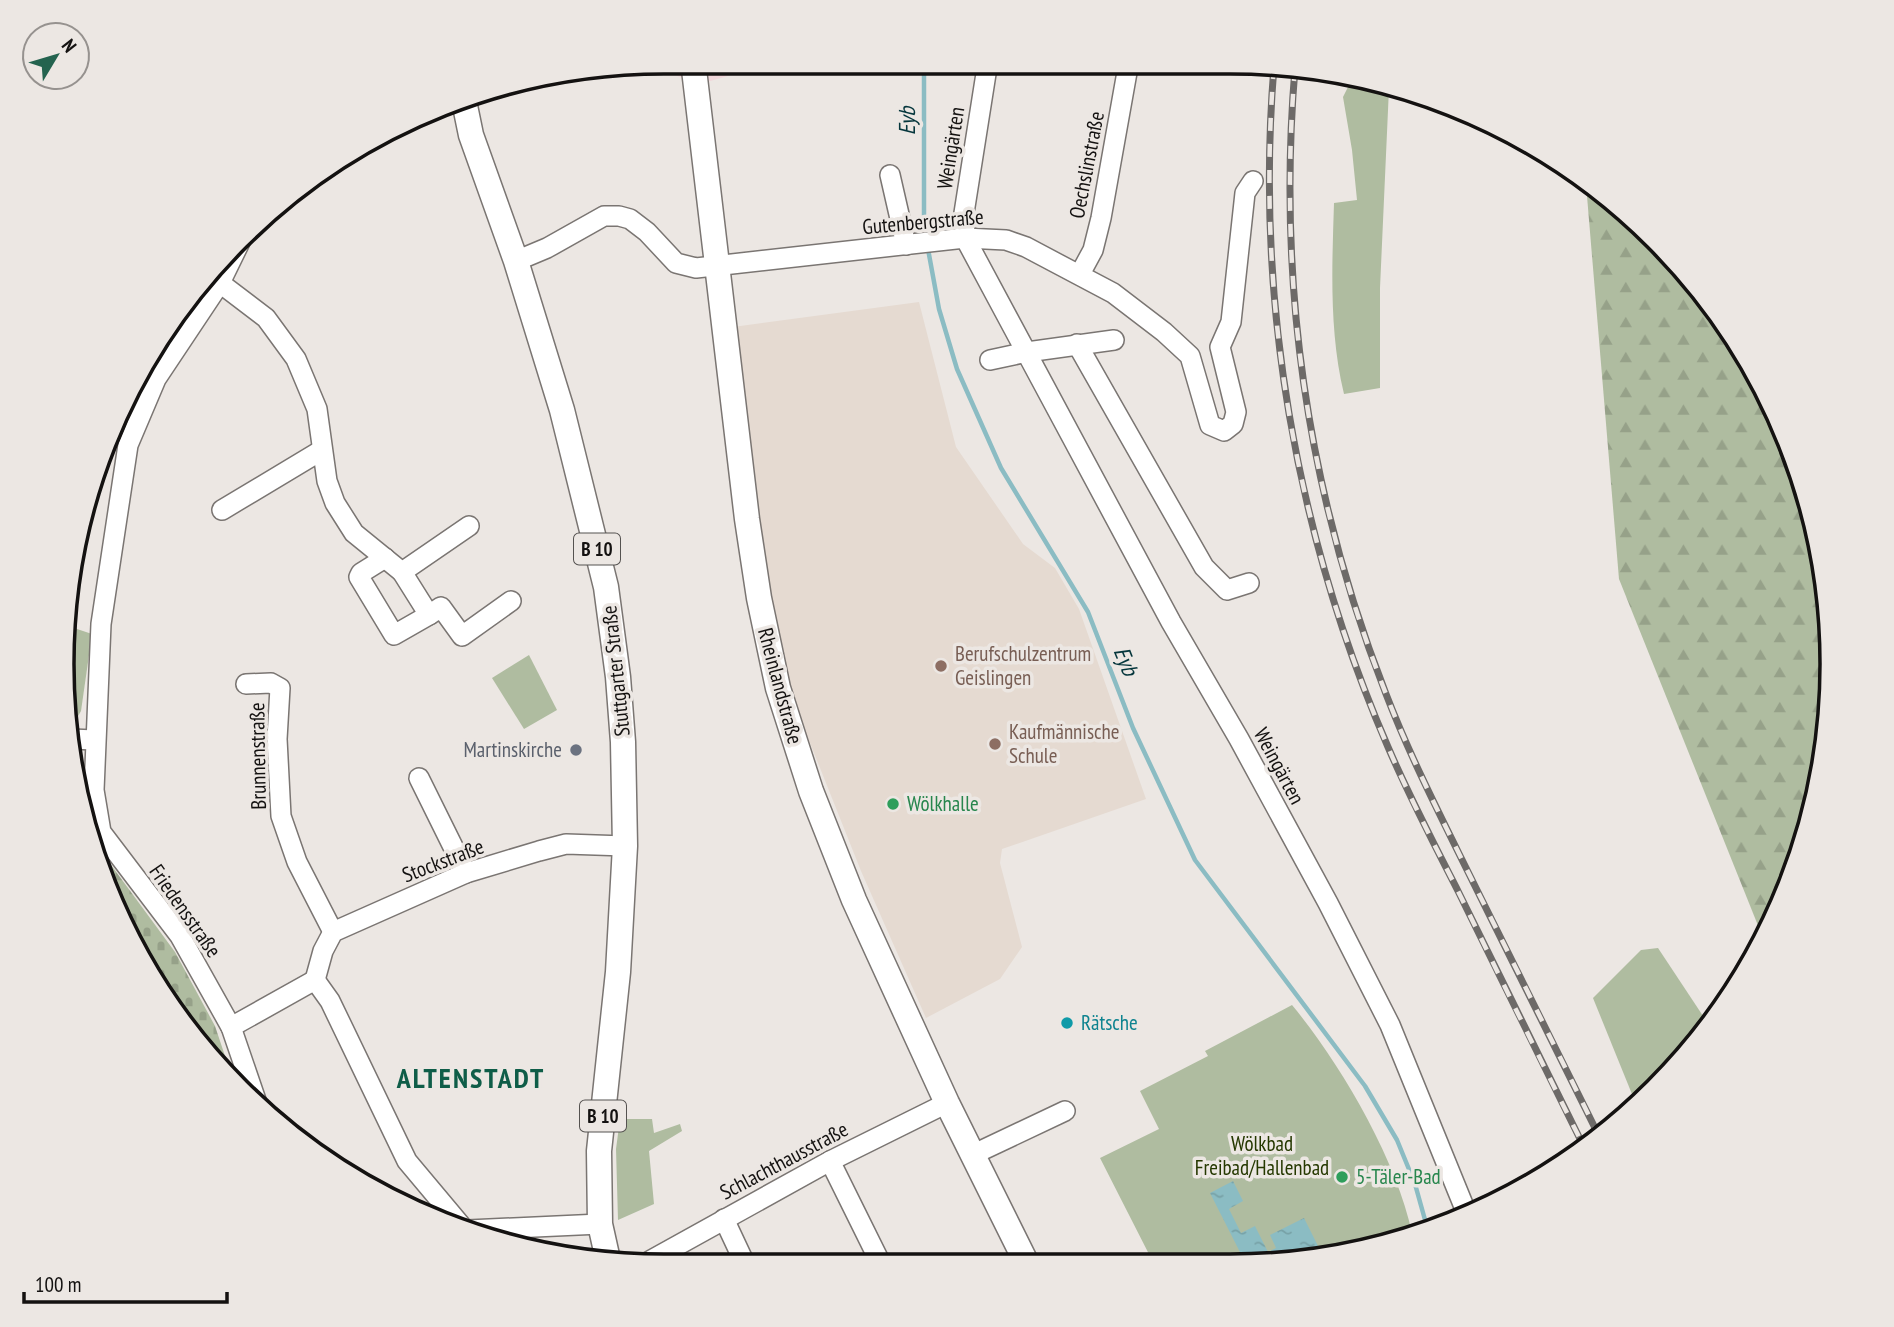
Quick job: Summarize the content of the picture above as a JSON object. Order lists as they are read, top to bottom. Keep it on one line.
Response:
{"streets":{"main road":["B 10","Stuttgarter Straße","Rheinlandstraße"],"street":["Weingärten","Oechslinstraße","Gutenbergstraße","Brunnenstraße","Stockstraße","Friedensstraße","Schlachthausstraße"]},"crossings":[["Weingärten","Gutenbergstraße"],["Oechslinstraße","Gutenbergstraße"],["Gutenbergstraße","Stuttgarter Straße"],["Gutenbergstraße","Rheinlandstraße"],["Stuttgarter Straße","Stockstraße"],["Rheinlandstraße","Schlachthausstraße"],["Brunnenstraße","Stockstraße"]],"districts":["ALTENSTADT"],"water":["Eyb"],"parks":["Wölkbad Freibad/Hallenbad"],"places":["Berufschulzentrum Geislingen","Kaufmännische Schule","Martinskirche","Wölkhalle","Rätsche","5-Täler-Bad"],"scale_bar":"100 m","north":"top right"}
